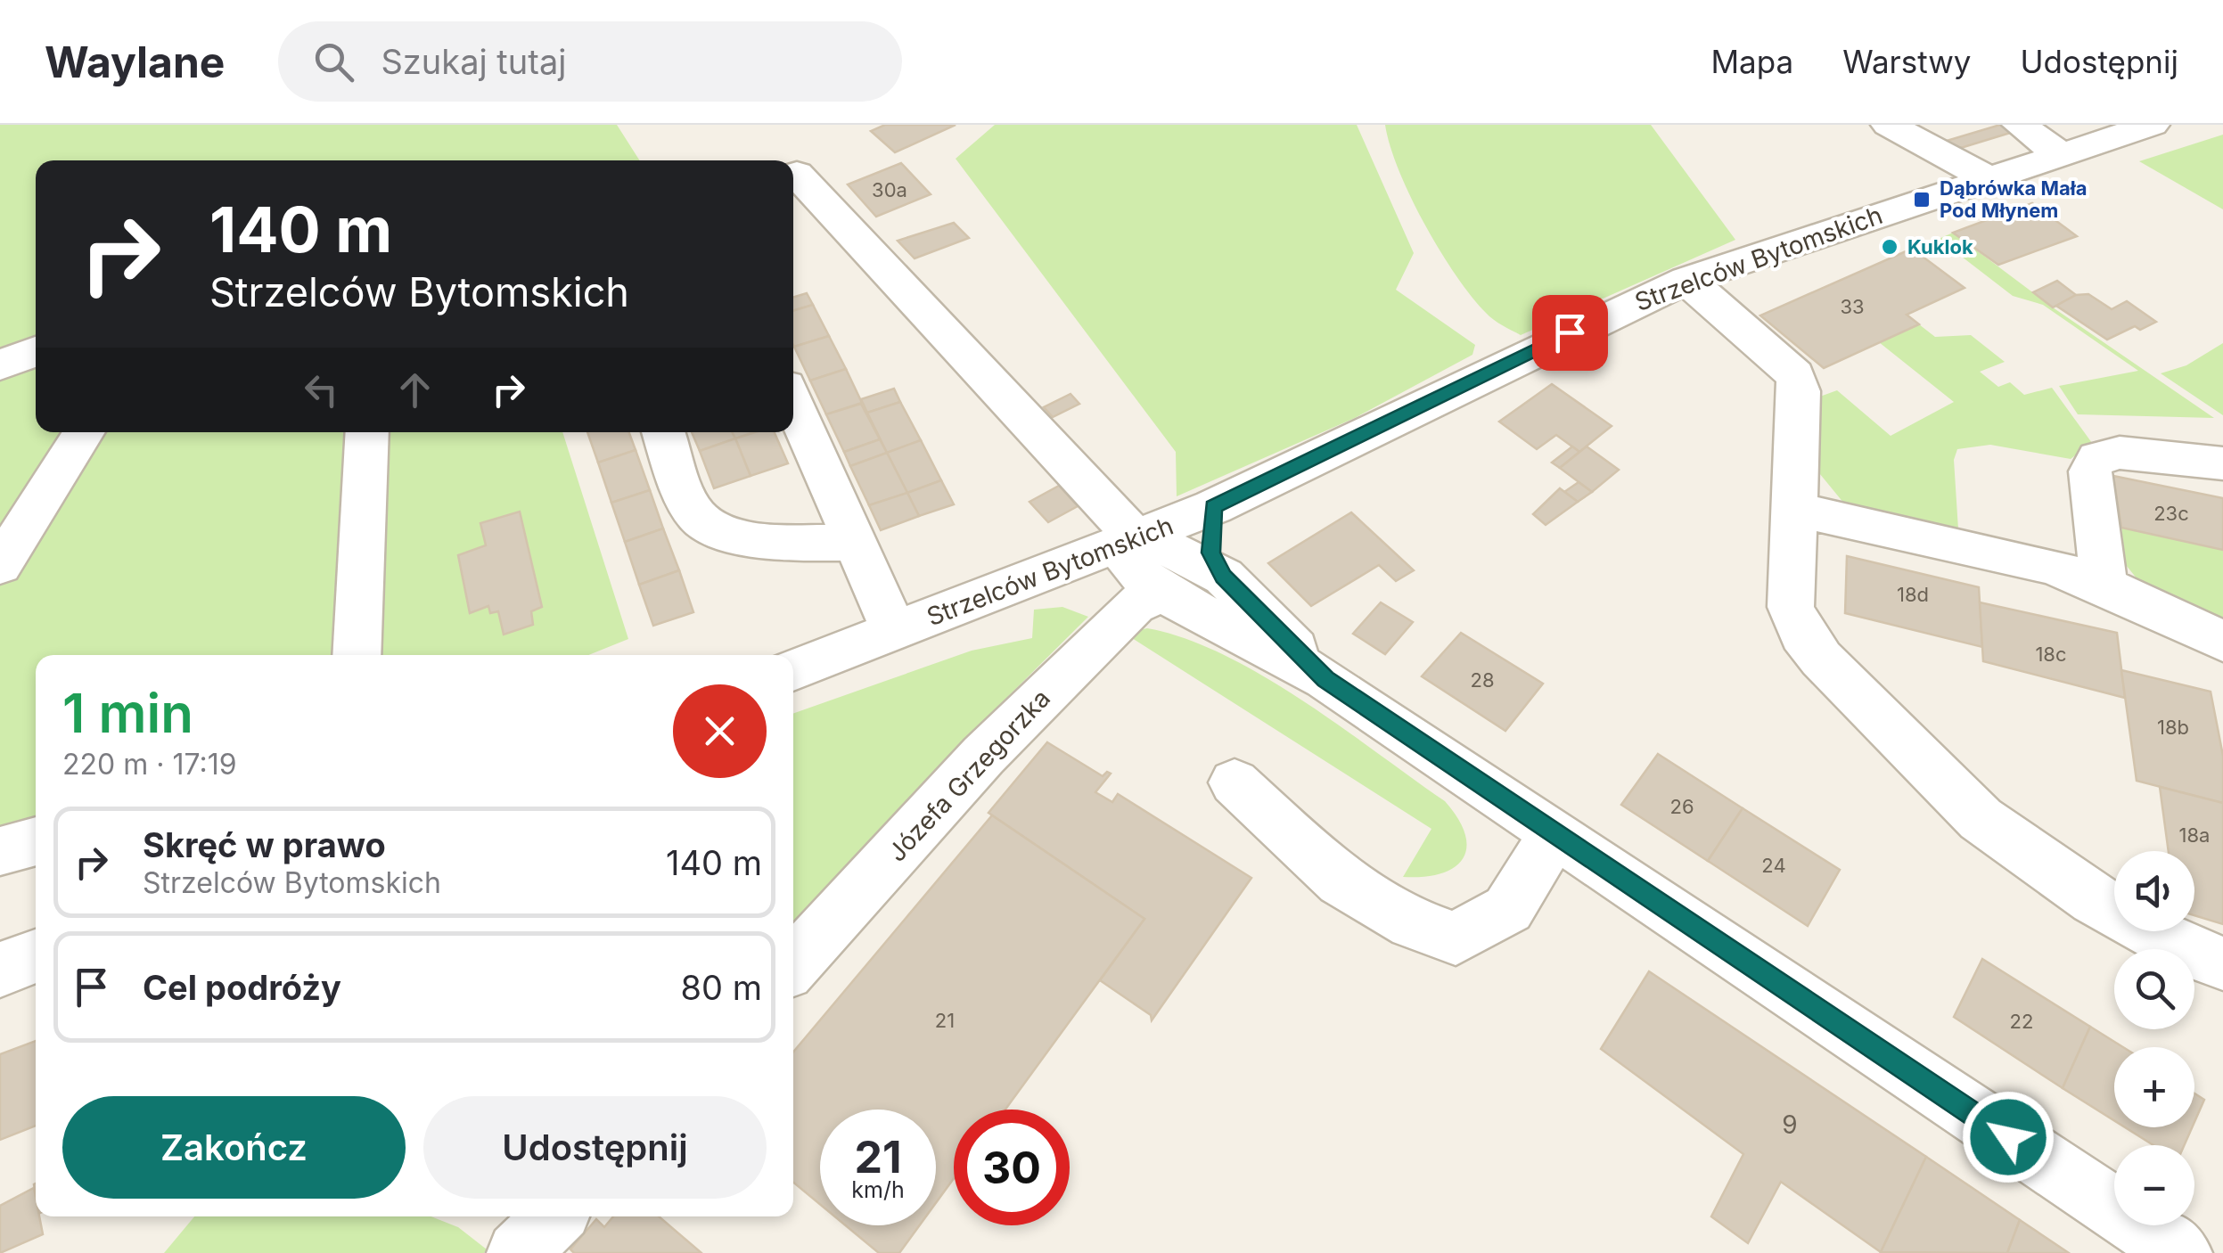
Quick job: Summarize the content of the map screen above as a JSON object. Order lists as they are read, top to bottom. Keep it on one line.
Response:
{"streets":{"street":["Strzelców Bytomskich","Józefa Grzegorzka"]},"places":{"transit":["Dąbrówka Mała Pod Młynem"],"other":["Kuklok"]},"house_numbers":["30a","33","23c","18d","18c","28","18b","26","18a","24","21","22","9"],"page":{"header":"Waylane","search":"Szukaj tutaj","nav":["Mapa","Warstwy","Udostępnij"],"turn":["140 m","Strzelców Bytomskich"],"heading":["1 min","220 m · 17:19"],"list":[{"name":"Skręć w prawo","note":"Strzelców Bytomskich","value":"140 m"},{"name":"Cel podróży","value":"80 m"}],"map_buttons":["+","−"],"buttons":["Zakończ","Udostępnij"],"speed":"21 km/h","limit":"30"}}
